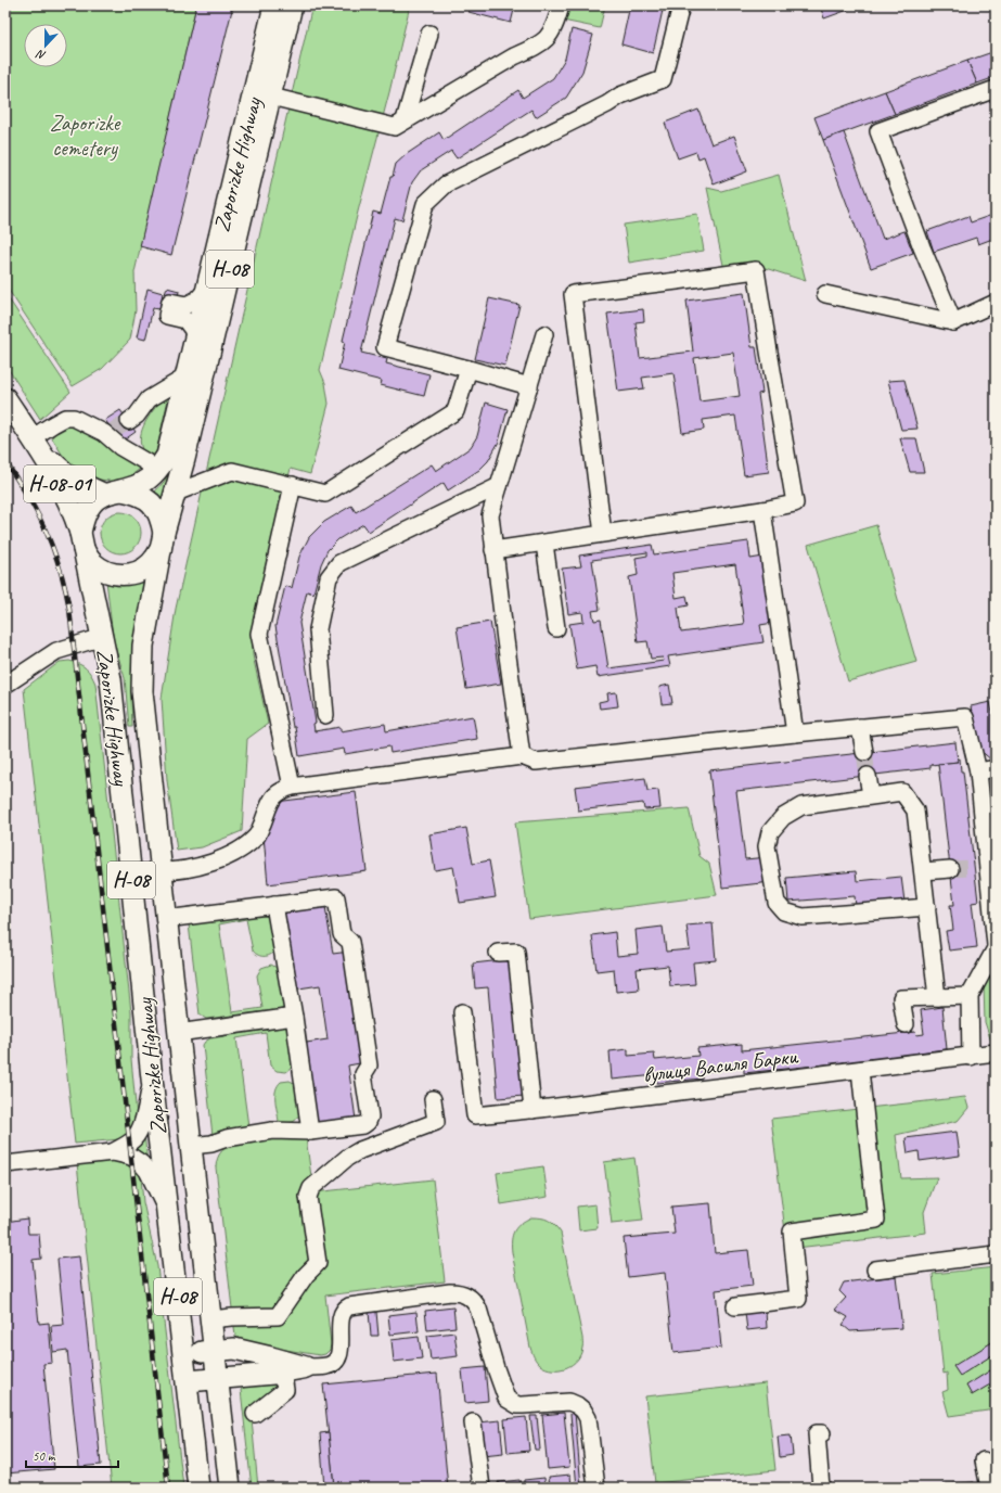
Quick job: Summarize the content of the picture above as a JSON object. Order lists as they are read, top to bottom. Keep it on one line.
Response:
{"streets":{"main road":["Zaporizke Highway","Н-08","Н-08-01"],"street":["вулиця Василя Барки"]},"crossings":[["Zaporizke Highway","Н-08"],["Zaporizke Highway","Н-08-01"],["Н-08","Н-08-01"]],"parks":["Zaporizke cemetery"],"scale_bar":"50 m","north":"bottom"}
